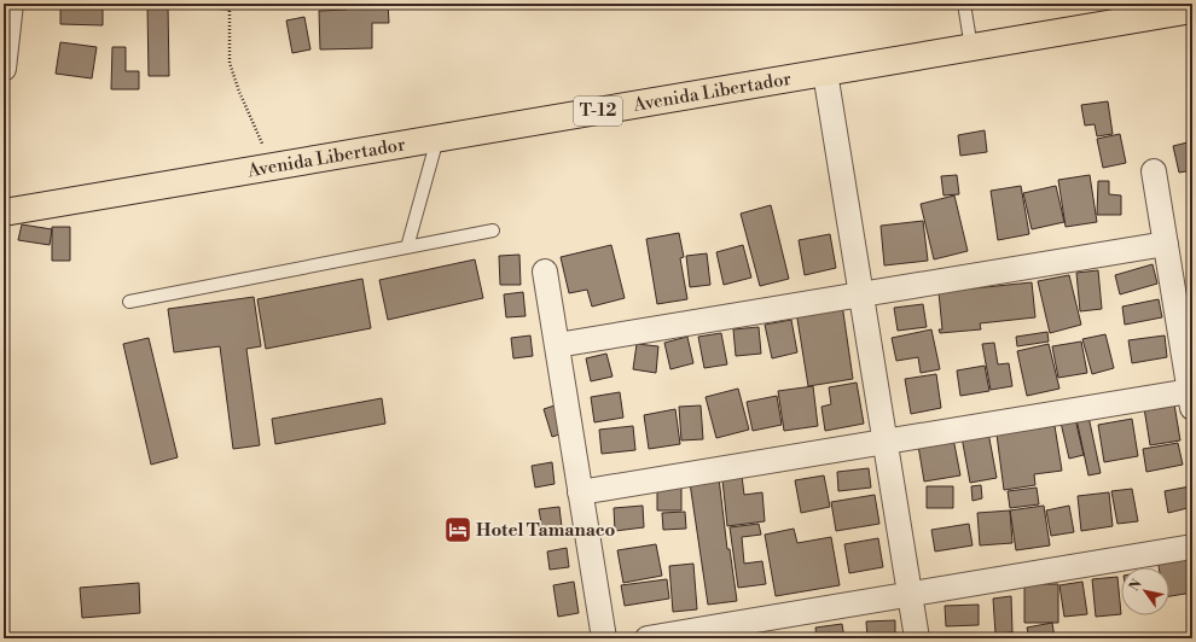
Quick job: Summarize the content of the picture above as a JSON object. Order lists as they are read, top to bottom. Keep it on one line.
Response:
{"streets":{"highway":["Avenida Libertador","T-12"]},"places":{"hotel":["Hotel Tamanaco"]},"north":"top left"}
